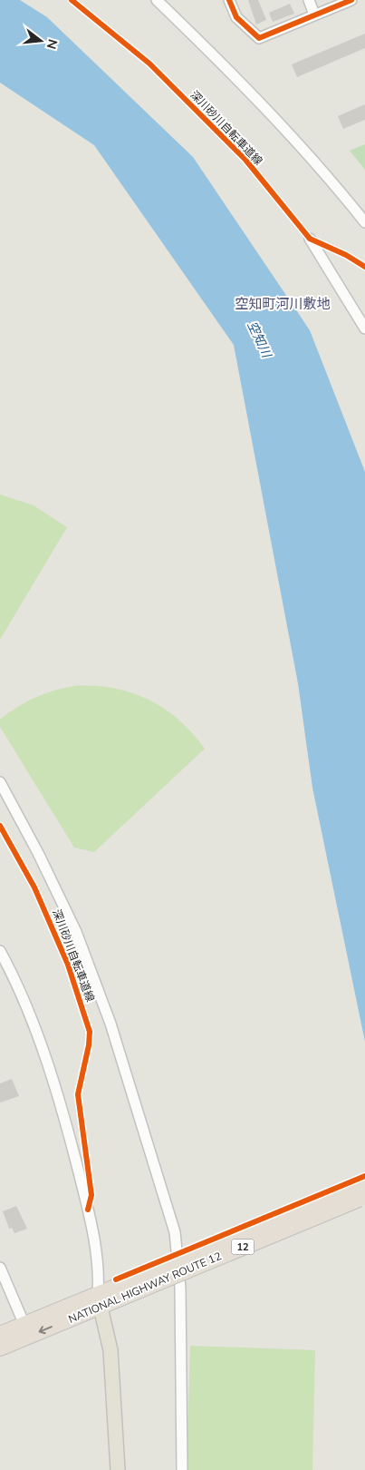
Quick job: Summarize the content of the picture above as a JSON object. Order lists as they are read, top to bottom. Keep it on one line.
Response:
{"streets":{"highway":["12","NATIONAL HIGHWAY ROUTE 12"],"cycle path":["深川砂川自転車道線"]},"districts":["空知町河川敷地"],"water":["空知川"],"north":"right"}
